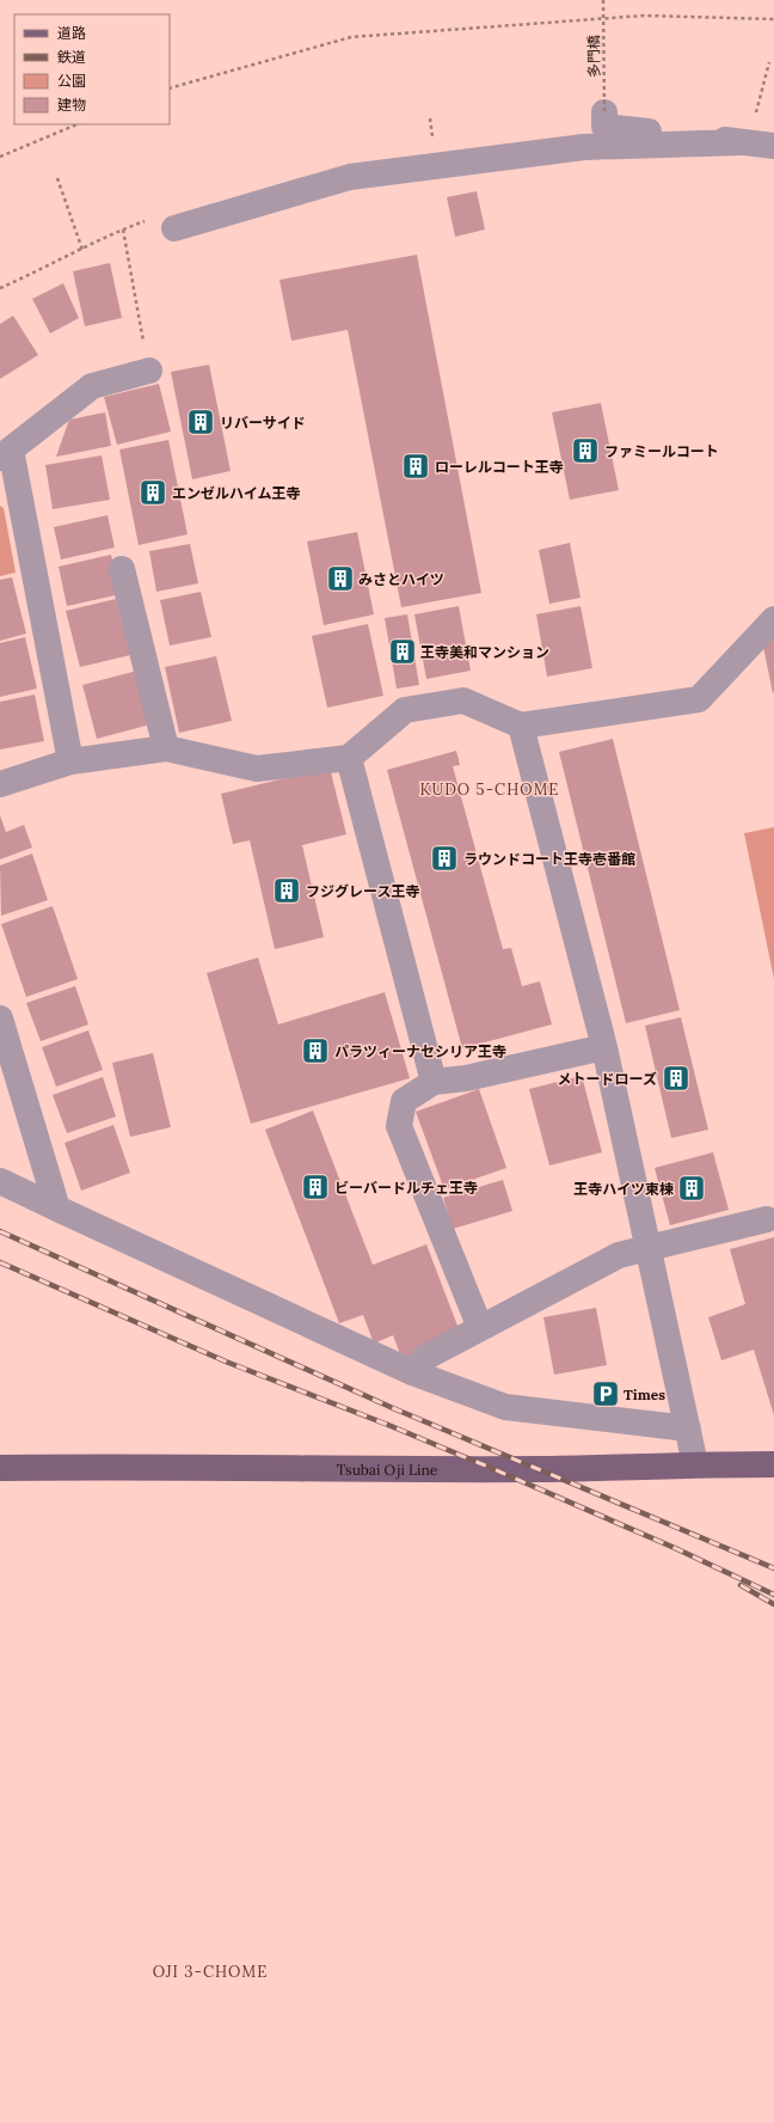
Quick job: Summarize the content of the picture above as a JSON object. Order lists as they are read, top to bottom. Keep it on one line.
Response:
{"streets":{"main road":["Tsubai Oji Line"],"path":["多門橋"]},"districts":["KUDO 5-CHOME","OJI 3-CHOME"],"places":{"building":["リバーサイド","ファミールコート","ローレルコート王寺","エンゼルハイム王寺","みさとハイツ","王寺美和マンション","ラウンドコート王寺壱番館","フジグレース王寺","パラツィーナセシリア王寺","メトードローズ","ビーバードルチェ王寺","王寺ハイツ東棟"],"parking":["Times"]},"legend":["道路","鉄道","公園","建物"]}
